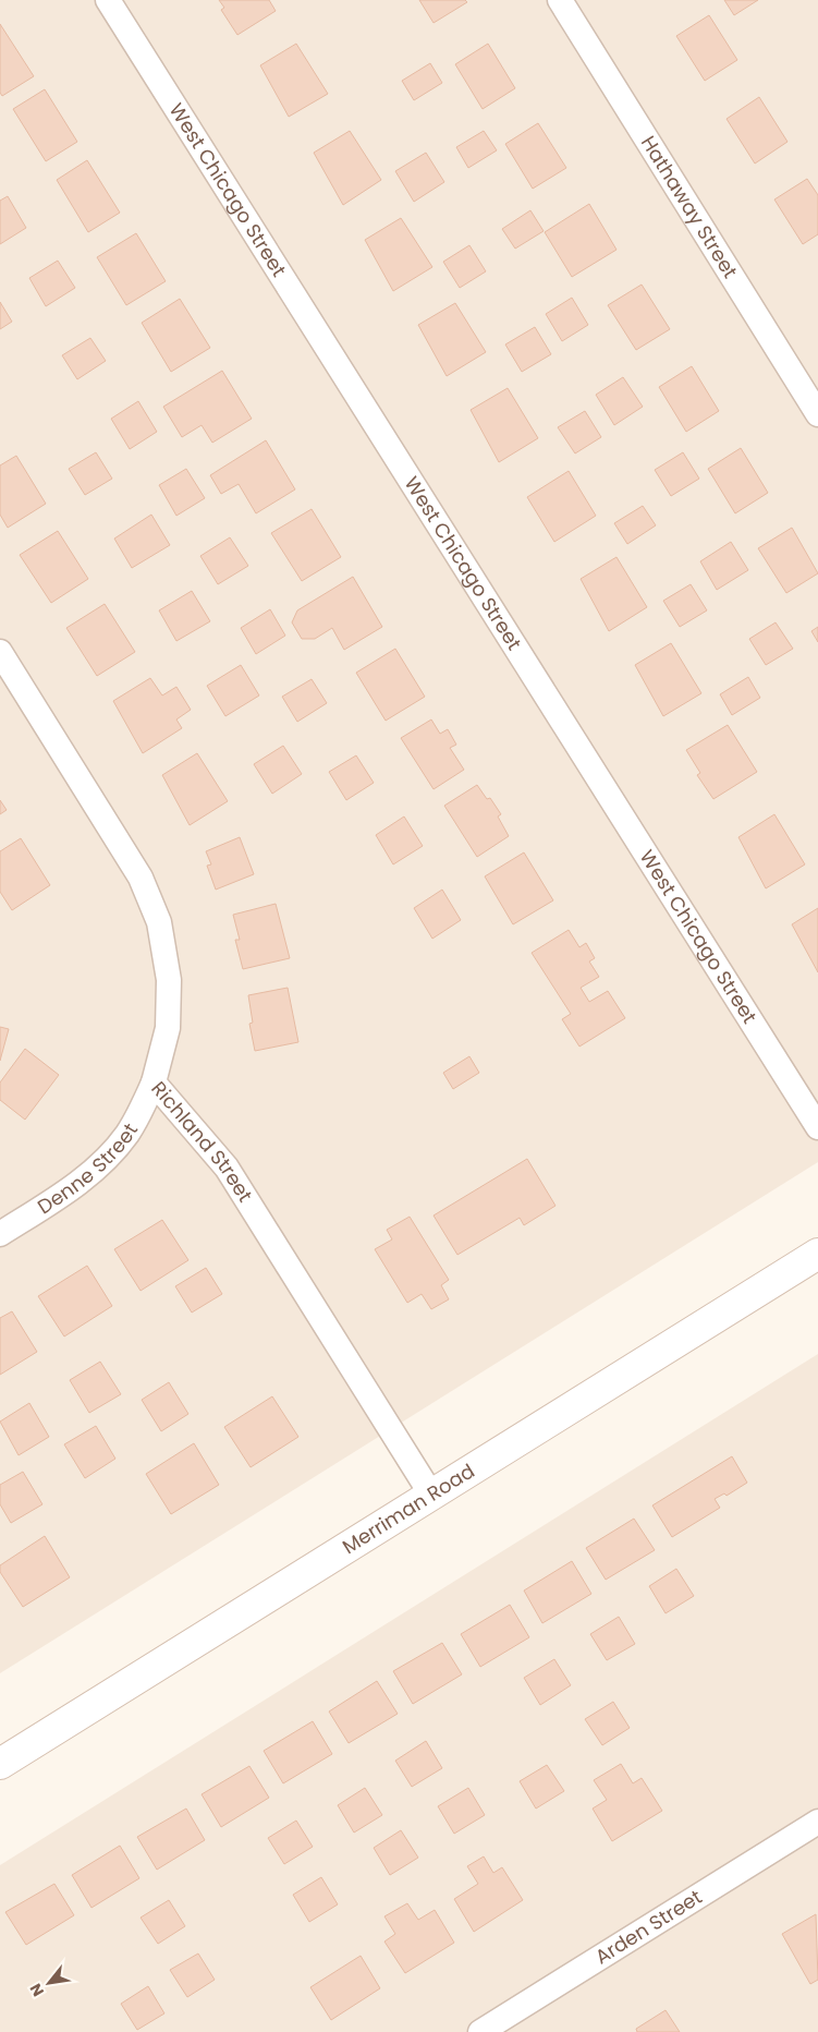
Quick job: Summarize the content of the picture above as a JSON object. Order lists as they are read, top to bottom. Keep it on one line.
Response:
{"streets":{"main road":["Merriman Road"],"street":["West Chicago Street","Hathaway Street","Richland Street","Denne Street","Arden Street"]},"crossings":[["Richland Street","Denne Street"],["Richland Street","Merriman Road"]],"north":"bottom left"}
